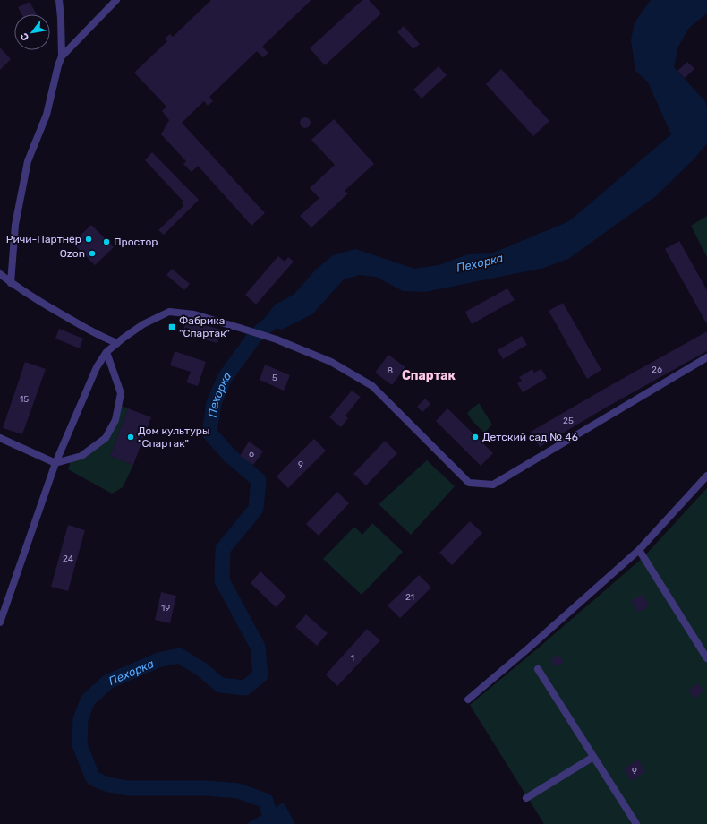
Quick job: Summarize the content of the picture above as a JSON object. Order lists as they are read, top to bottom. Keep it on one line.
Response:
{"districts":["Спартак"],"water":["Пехорка"],"places":{"other":["Ричи-Партнёр","Простор","Ozon","Дом культуры \"Спартак\"","Детский сад № 46"],"transit":["Фабрика \"Спартак\""]},"house_numbers":["26","8","5","15","25","6","9","24","21","19","1","9"],"north":"bottom left"}
